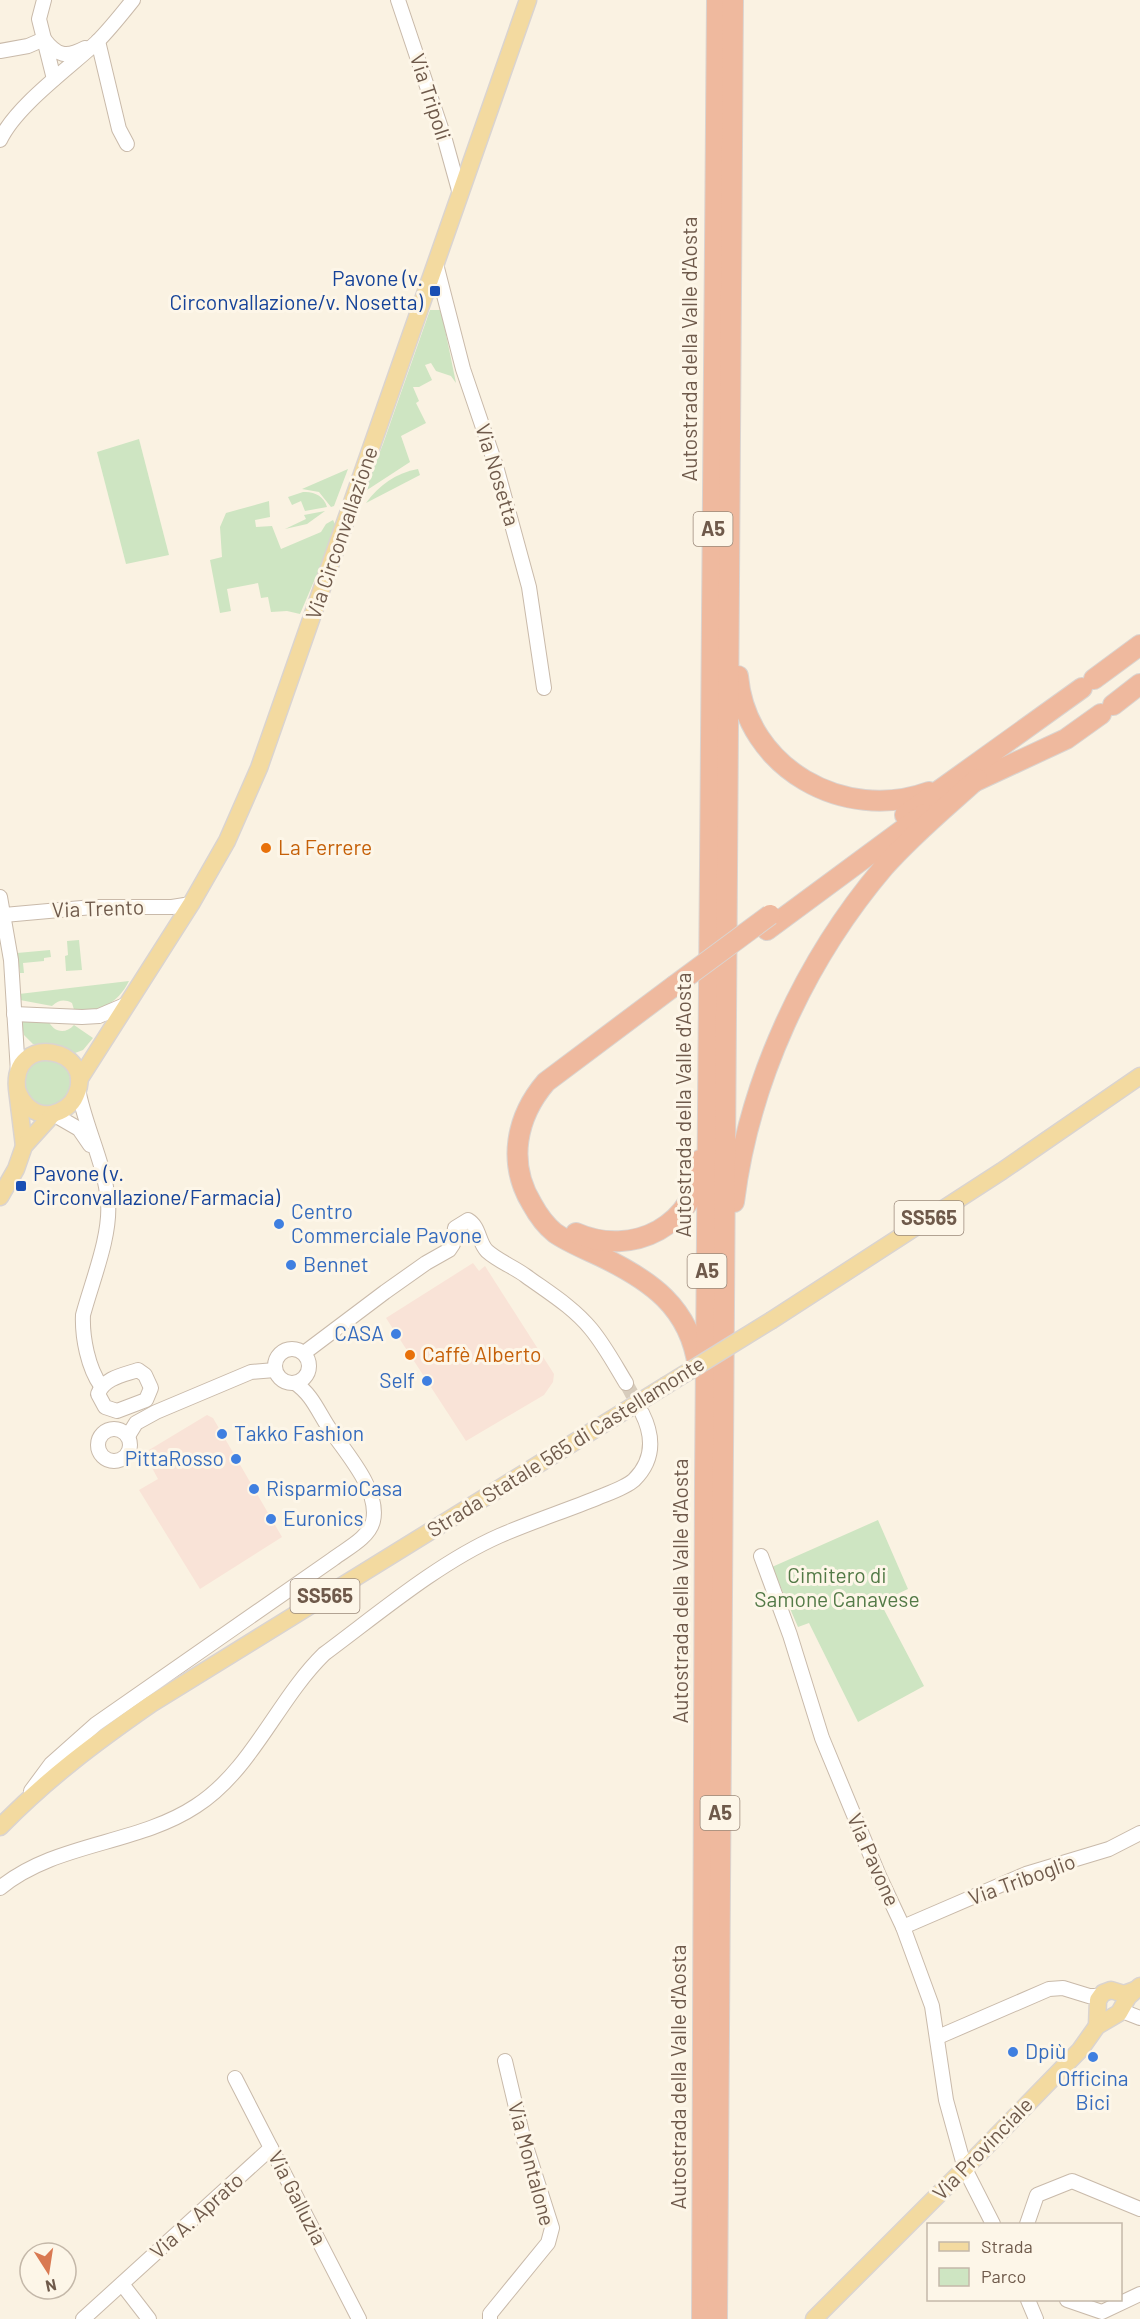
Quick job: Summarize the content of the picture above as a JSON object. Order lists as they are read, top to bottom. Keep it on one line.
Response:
{"streets":{"highway":["Autostrada della Valle d'Aosta","A5"],"main road":["Via Circonvallazione","SS565","Strada Statale 565 di Castellamonte","Via Provinciale"],"street":["Via Tripoli","Via Nosetta","Via Trento","Via Pavone","Via Triboglio","Via Montalone","Via Galluzia","Via A. Aprato"]},"crossings":[["Via Tripoli","Via Circonvallazione"],["Via Nosetta","Via Circonvallazione"],["Via Circonvallazione","Via Trento"],["Via Pavone","Via Triboglio"],["Via Pavone","Via Provinciale"],["Via Galluzia","Via A. Aprato"]],"parks":["Cimitero di Samone Canavese"],"places":{"transit":["Pavone (v. Circonvallazione/v. Nosetta)","Pavone (v. Circonvallazione/Farmacia)"],"other":["La Ferrere","Centro Commerciale Pavone","Bennet","CASA","Caffè Alberto","Self","Takko Fashion","PittaRosso","RisparmioCasa","Euronics","Dpiù","Officina Bici"]},"legend":["Strada","Parco"],"north":"bottom"}
